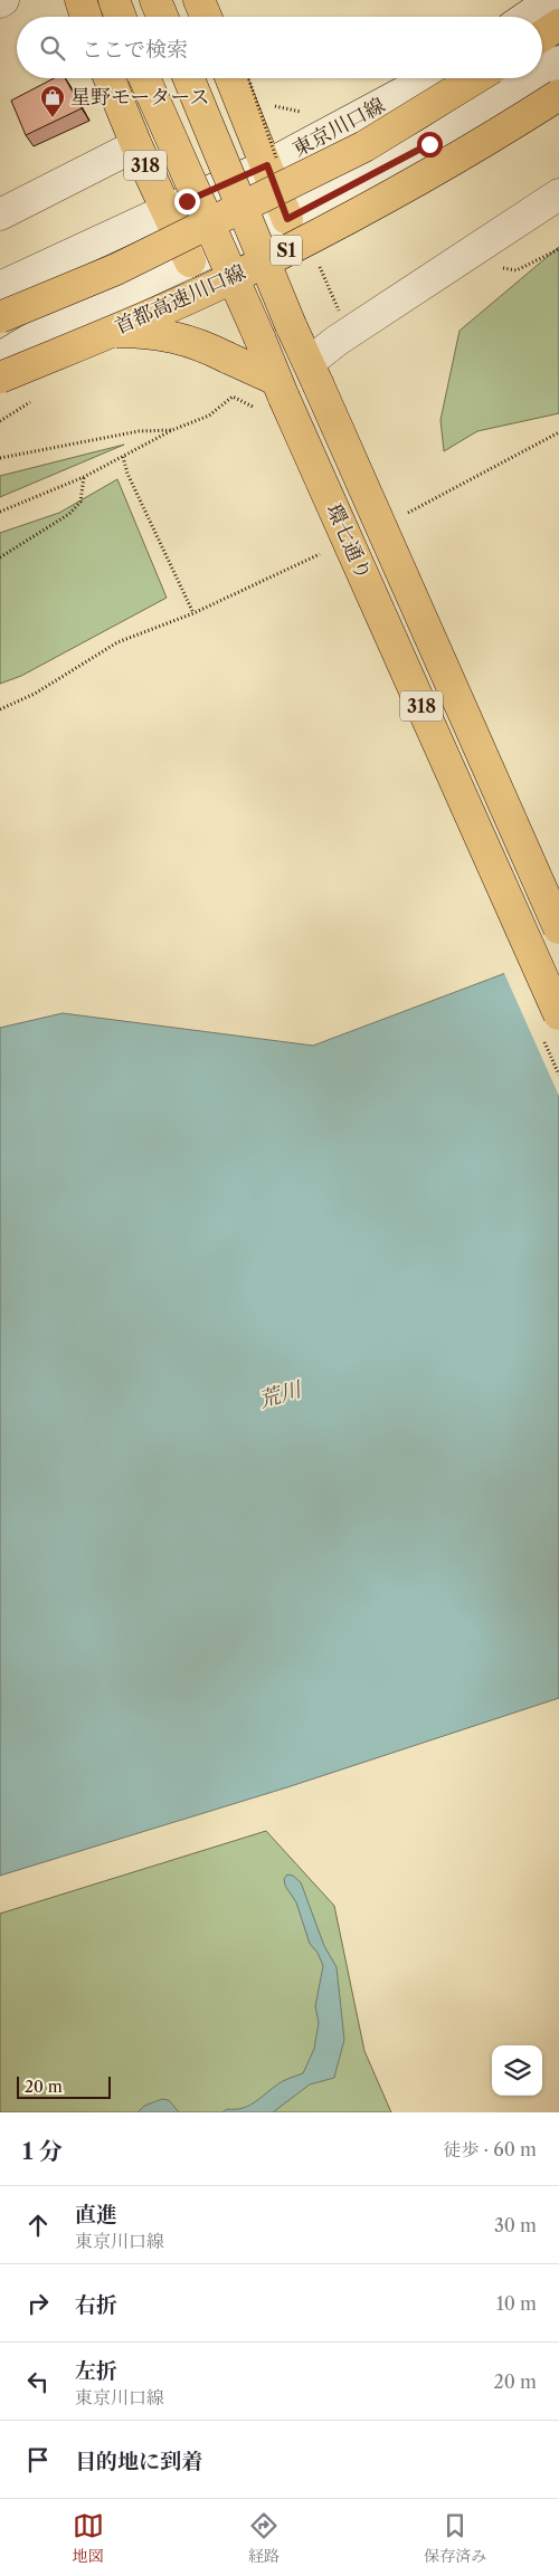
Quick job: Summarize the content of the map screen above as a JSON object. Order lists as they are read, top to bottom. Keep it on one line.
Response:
{"streets":{"main road":["318","S1","首都高速川口線","環七通り"],"street":["東京川口線"]},"crossings":[["東京川口線","318"]],"water":["荒川"],"places":{"shop":["星野モータース"]},"scale_bar":"20 m","page":{"search":"ここで検索","scale":"20 m","heading":["1 分","徒歩 · 60 m"],"list":[["直進","東京川口線","30 m"],["右折","10 m"],["左折","東京川口線","20 m"],"目的地に到着"],"nav":["地図","経路","保存済み"]}}
